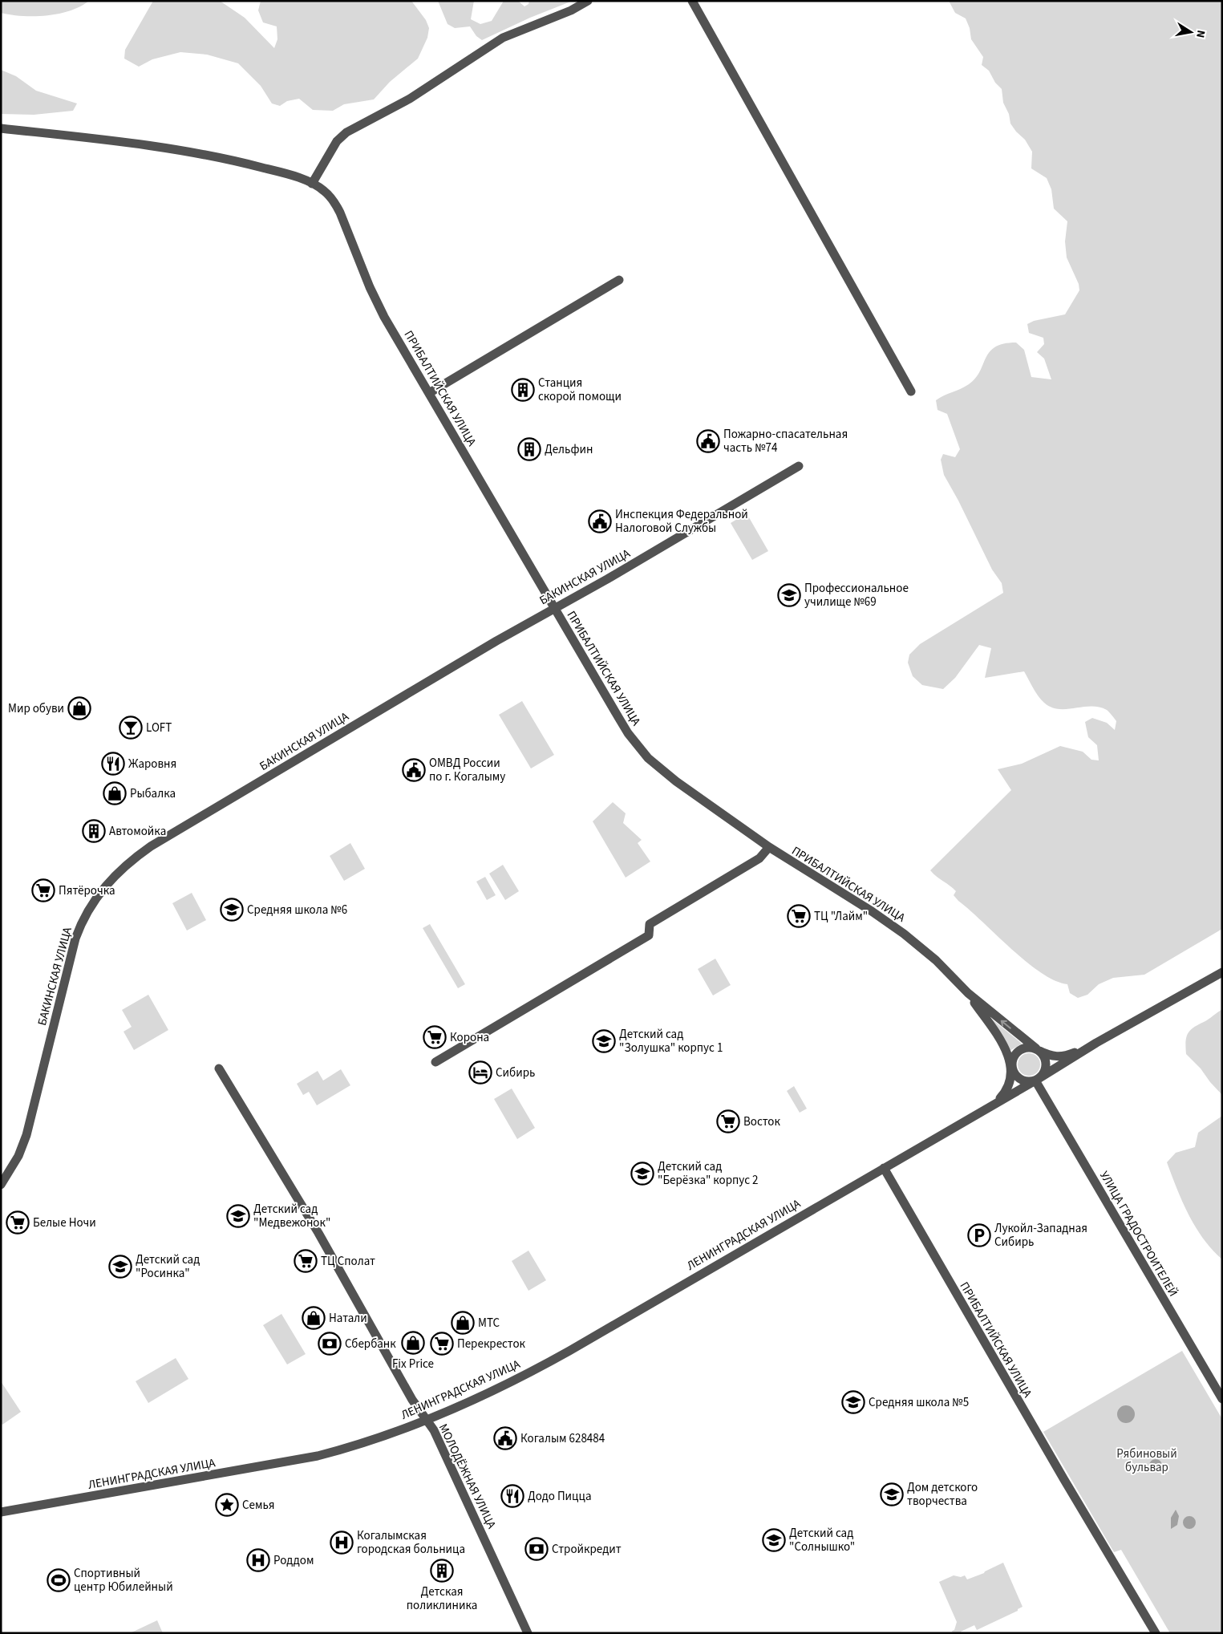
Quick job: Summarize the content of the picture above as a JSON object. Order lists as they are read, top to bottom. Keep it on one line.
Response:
{"streets":{"street":["ПРИБАЛТИЙСКАЯ УЛИЦА","БАКИНСКАЯ УЛИЦА","УЛИЦА ГРАДОСТРОИТЕЛЕЙ","ЛЕНИНГРАДСКАЯ УЛИЦА","МОЛОДЁЖНАЯ УЛИЦА"]},"crossings":[["ПРИБАЛТИЙСКАЯ УЛИЦА","БАКИНСКАЯ УЛИЦА"],["ПРИБАЛТИЙСКАЯ УЛИЦА","УЛИЦА ГРАДОСТРОИТЕЛЕЙ"],["ПРИБАЛТИЙСКАЯ УЛИЦА","ЛЕНИНГРАДСКАЯ УЛИЦА"],["ЛЕНИНГРАДСКАЯ УЛИЦА","МОЛОДЁЖНАЯ УЛИЦА"]],"parks":["Рябиновый бульвар"],"places":{"building":["Станция скорой помощи","Дельфин","Автомойка","Детская поликлиника"],"public building":["Пожарно-спасательная часть №74","Инспекция Федеральной Налоговой Службы","ОМВД России по г. Когалыму","Когалым 628484"],"school or university":["Профессиональное училище №69","Средняя школа №6","Детский сад \"Золушка\" корпус 1","Детский сад \"Берёзка\" корпус 2","Детский сад \"Медвежонок\"","Детский сад \"Росинка\"","Средняя школа №5","Дом детского творчества","Детский сад \"Солнышко\""],"shop":["Мир обуви","Рыбалка","Натали","МТС","Fix Price"],"bar":["LOFT"],"restaurant":["Жаровня","Додо Пицца"],"supermarket":["Пятёрочка","ТЦ \"Лайм\"","Корона","Восток","Белые Ночи","ТЦ Сполат","Перекресток"],"hotel":["Сибирь"],"parking":["Лукойл-Западная Сибирь"],"bank":["Сбербанк","Стройкредит"],"place":["Семья"],"hospital":["Когалымская городская больница","Роддом"],"sports":["Спортивный центр Юбилейный"]},"north":"right"}
